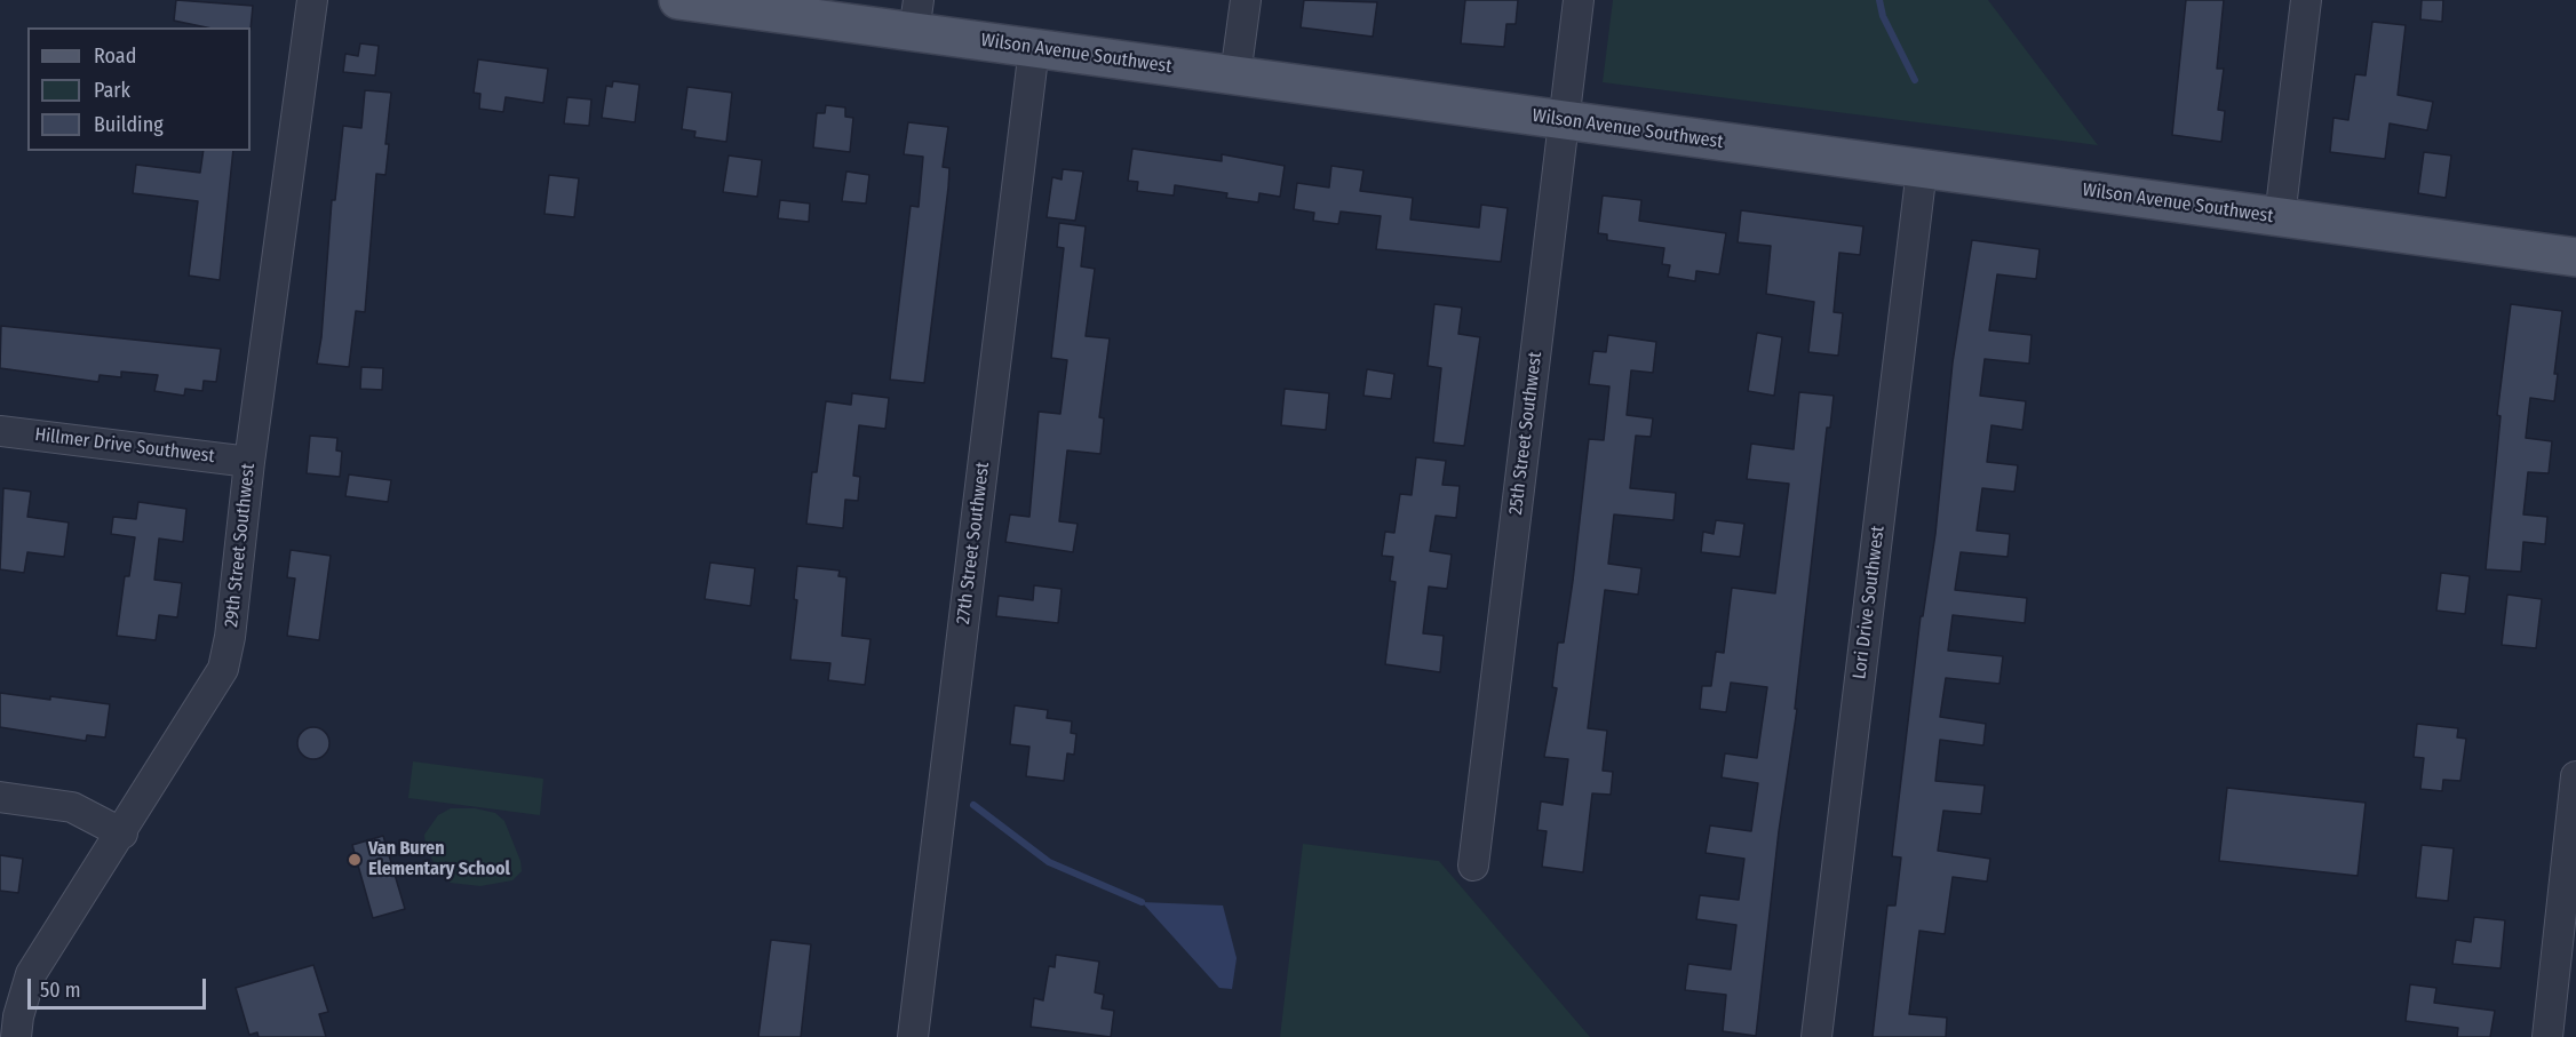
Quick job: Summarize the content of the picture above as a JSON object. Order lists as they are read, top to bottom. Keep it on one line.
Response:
{"streets":{"main road":["Wilson Avenue Southwest"],"street":["25th Street Southwest","Hillmer Drive Southwest","27th Street Southwest","29th Street Southwest","Lori Drive Southwest"]},"crossings":[["Wilson Avenue Southwest","25th Street Southwest"],["Wilson Avenue Southwest","27th Street Southwest"],["Wilson Avenue Southwest","Lori Drive Southwest"],["Hillmer Drive Southwest","29th Street Southwest"]],"places":["Van Buren Elementary School"],"legend":["Road","Park","Building"],"scale_bar":"50 m"}
